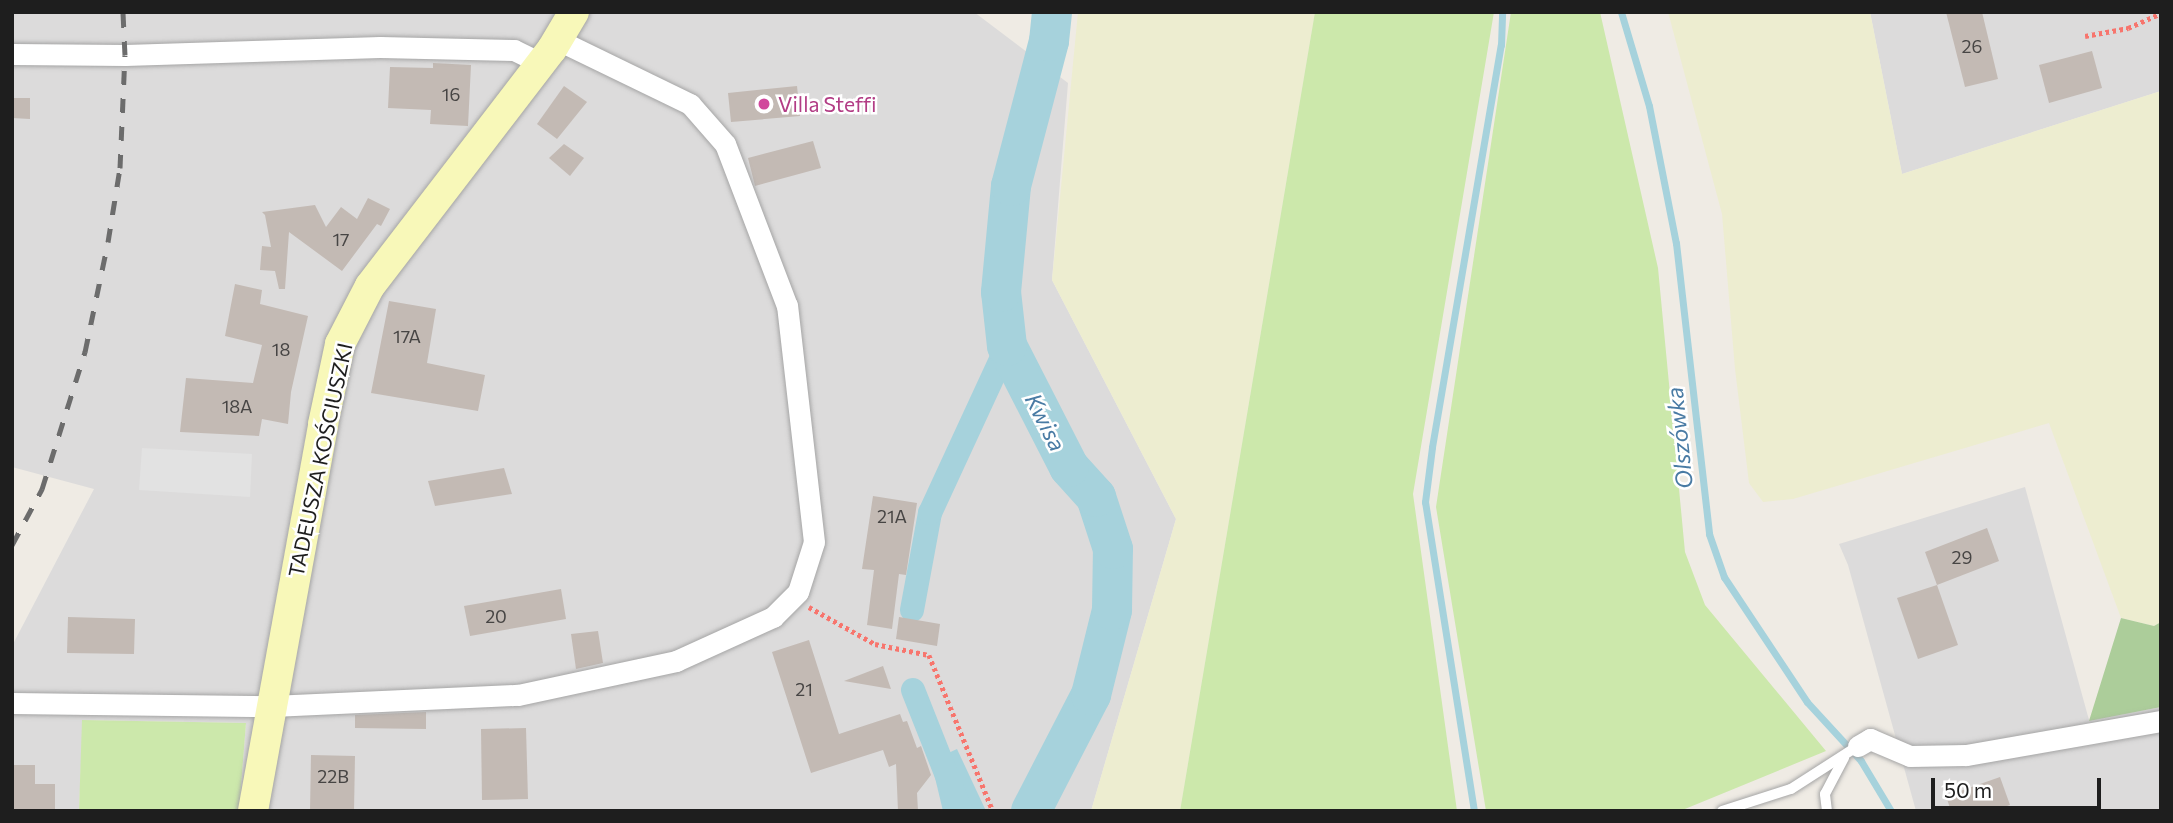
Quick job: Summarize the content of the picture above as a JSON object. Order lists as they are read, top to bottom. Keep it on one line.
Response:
{"streets":{"main road":["TADEUSZA KOŚCIUSZKI"]},"water":["Kwisa","Olszówka"],"places":["Villa Steffi"],"house_numbers":["26","16","17","17A","18","18A","21A","29","20","21","22B"],"scale_bar":"50 m"}
